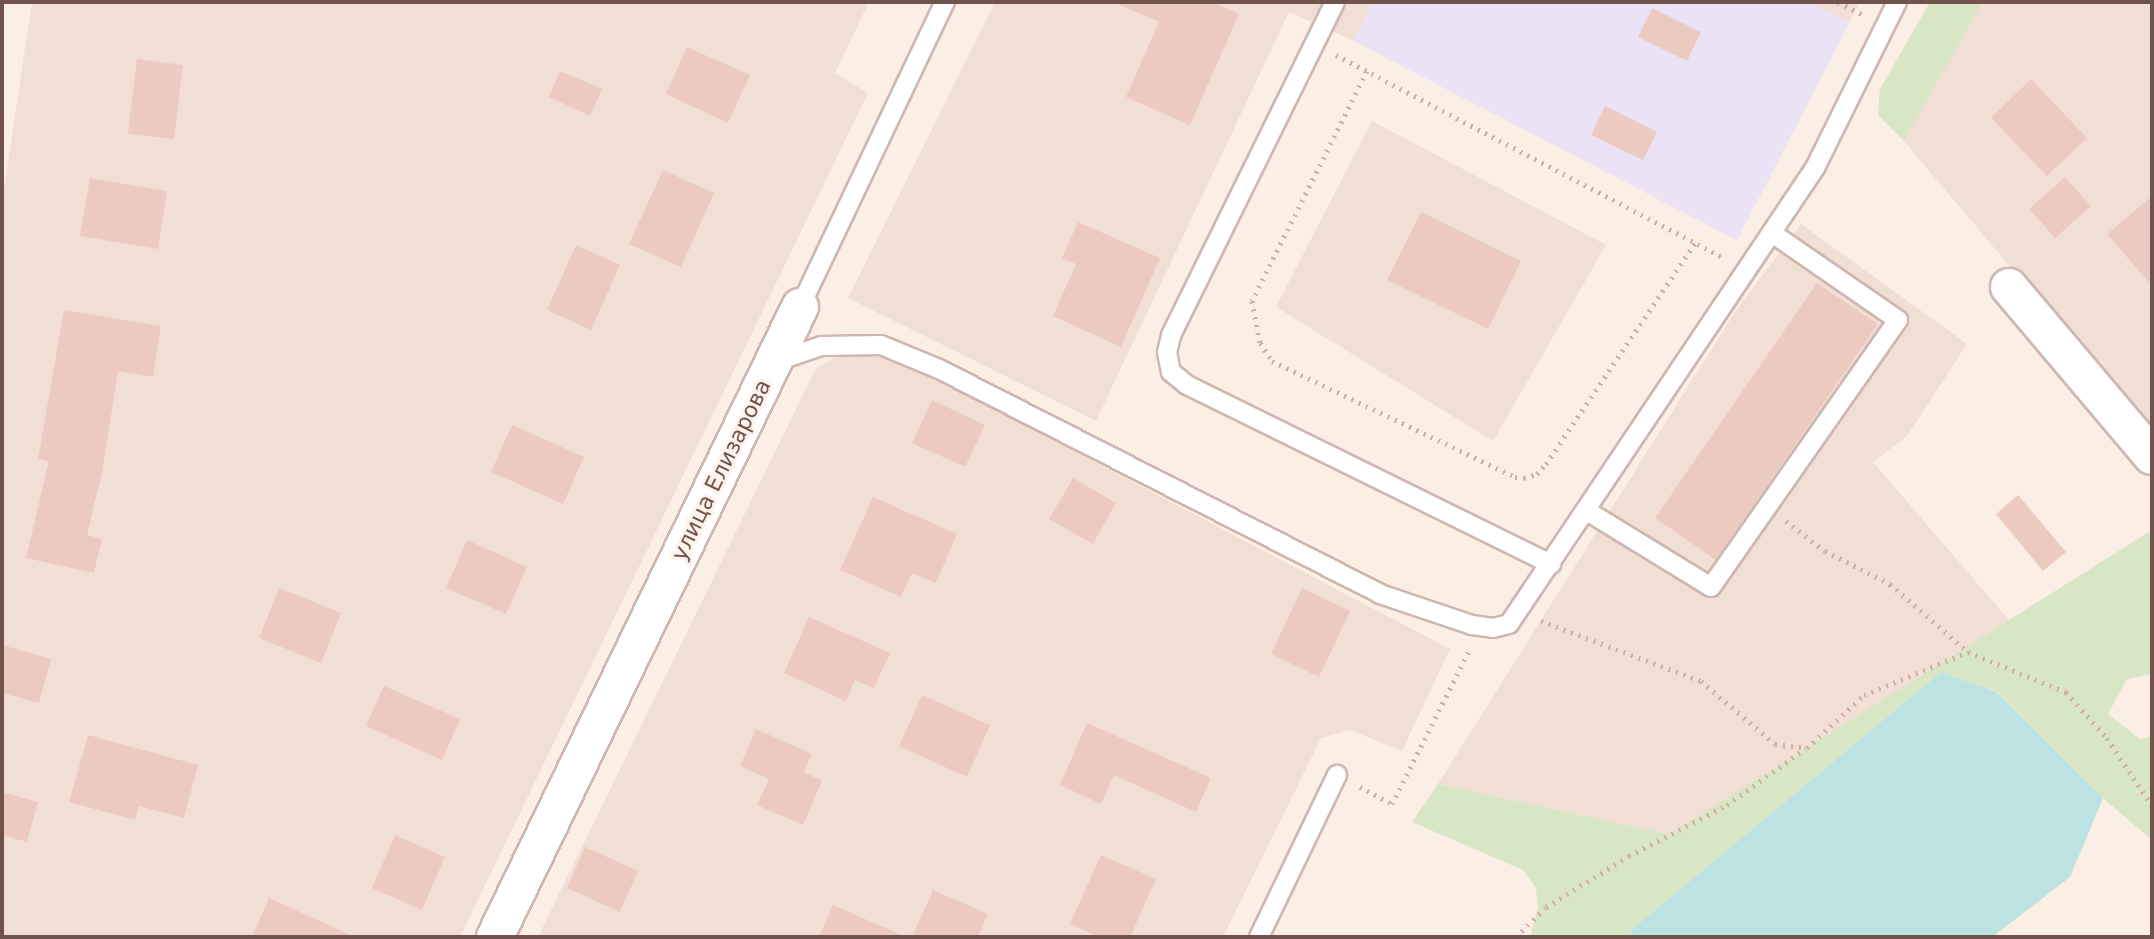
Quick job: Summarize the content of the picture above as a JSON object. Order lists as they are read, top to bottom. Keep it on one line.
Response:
{"streets":{"street":["улица Елизарова"]}}
